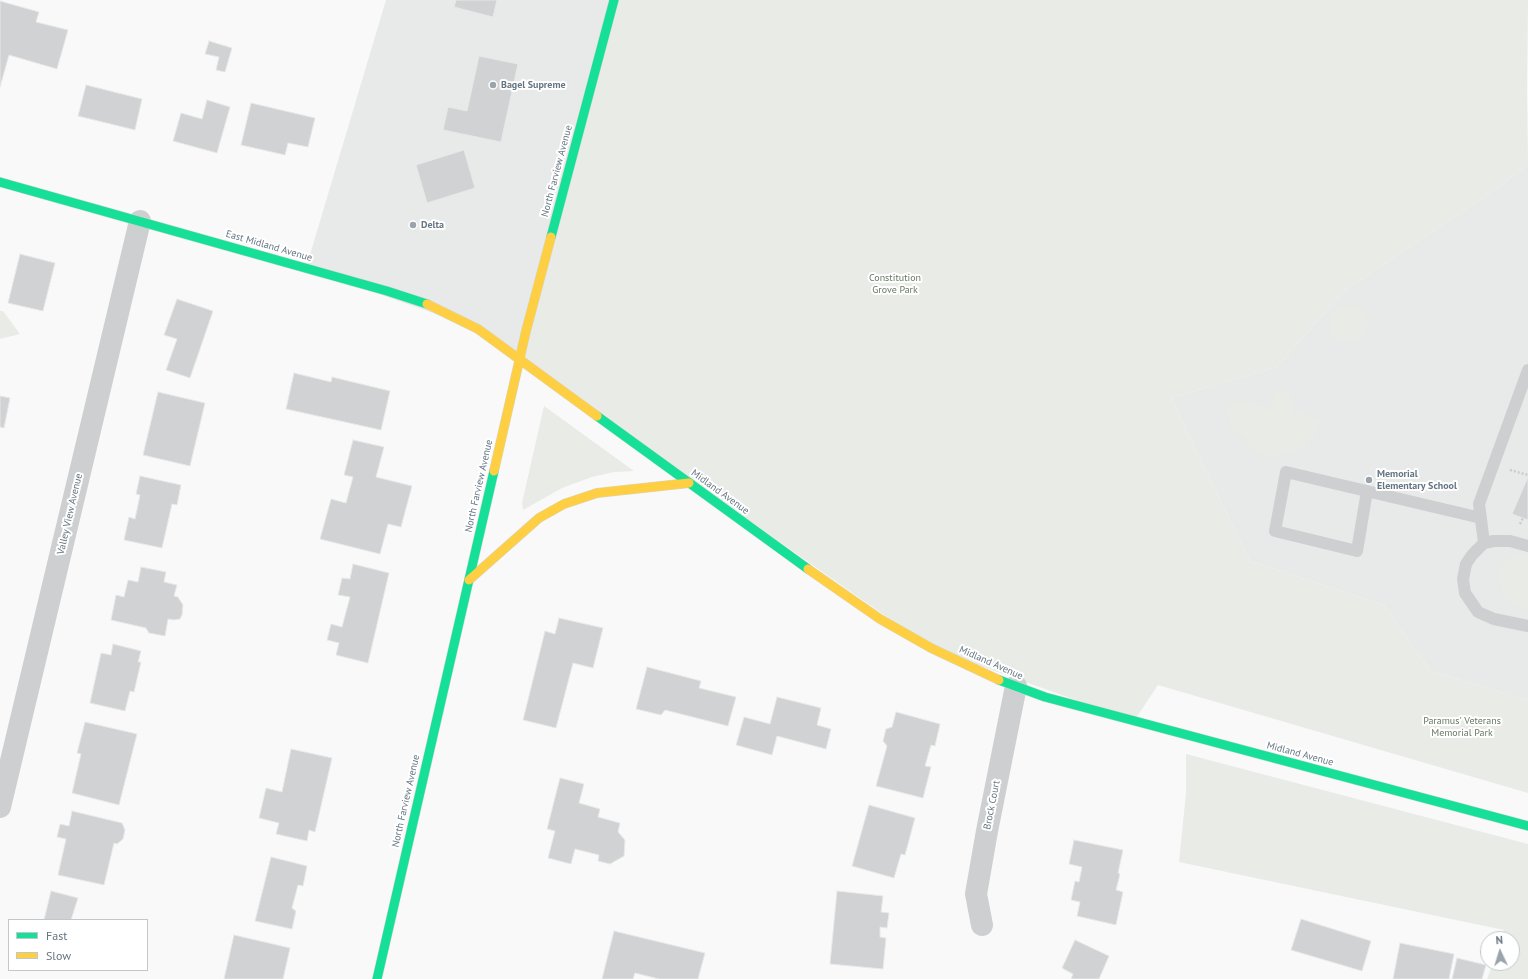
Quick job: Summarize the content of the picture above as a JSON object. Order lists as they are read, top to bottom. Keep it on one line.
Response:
{"streets":{"street":["North Farview Avenue","East Midland Avenue","Midland Avenue","Valley View Avenue","Brock Court"]},"crossings":[["North Farview Avenue","East Midland Avenue"],["North Farview Avenue","Midland Avenue"],["East Midland Avenue","Midland Avenue"],["East Midland Avenue","Valley View Avenue"],["Midland Avenue","Brock Court"]],"parks":["Constitution Grove Park","Paramus' Veterans Memorial Park"],"places":["Bagel Supreme","Delta","Memorial Elementary School"],"legend":["Fast","Slow"],"north":"top"}
